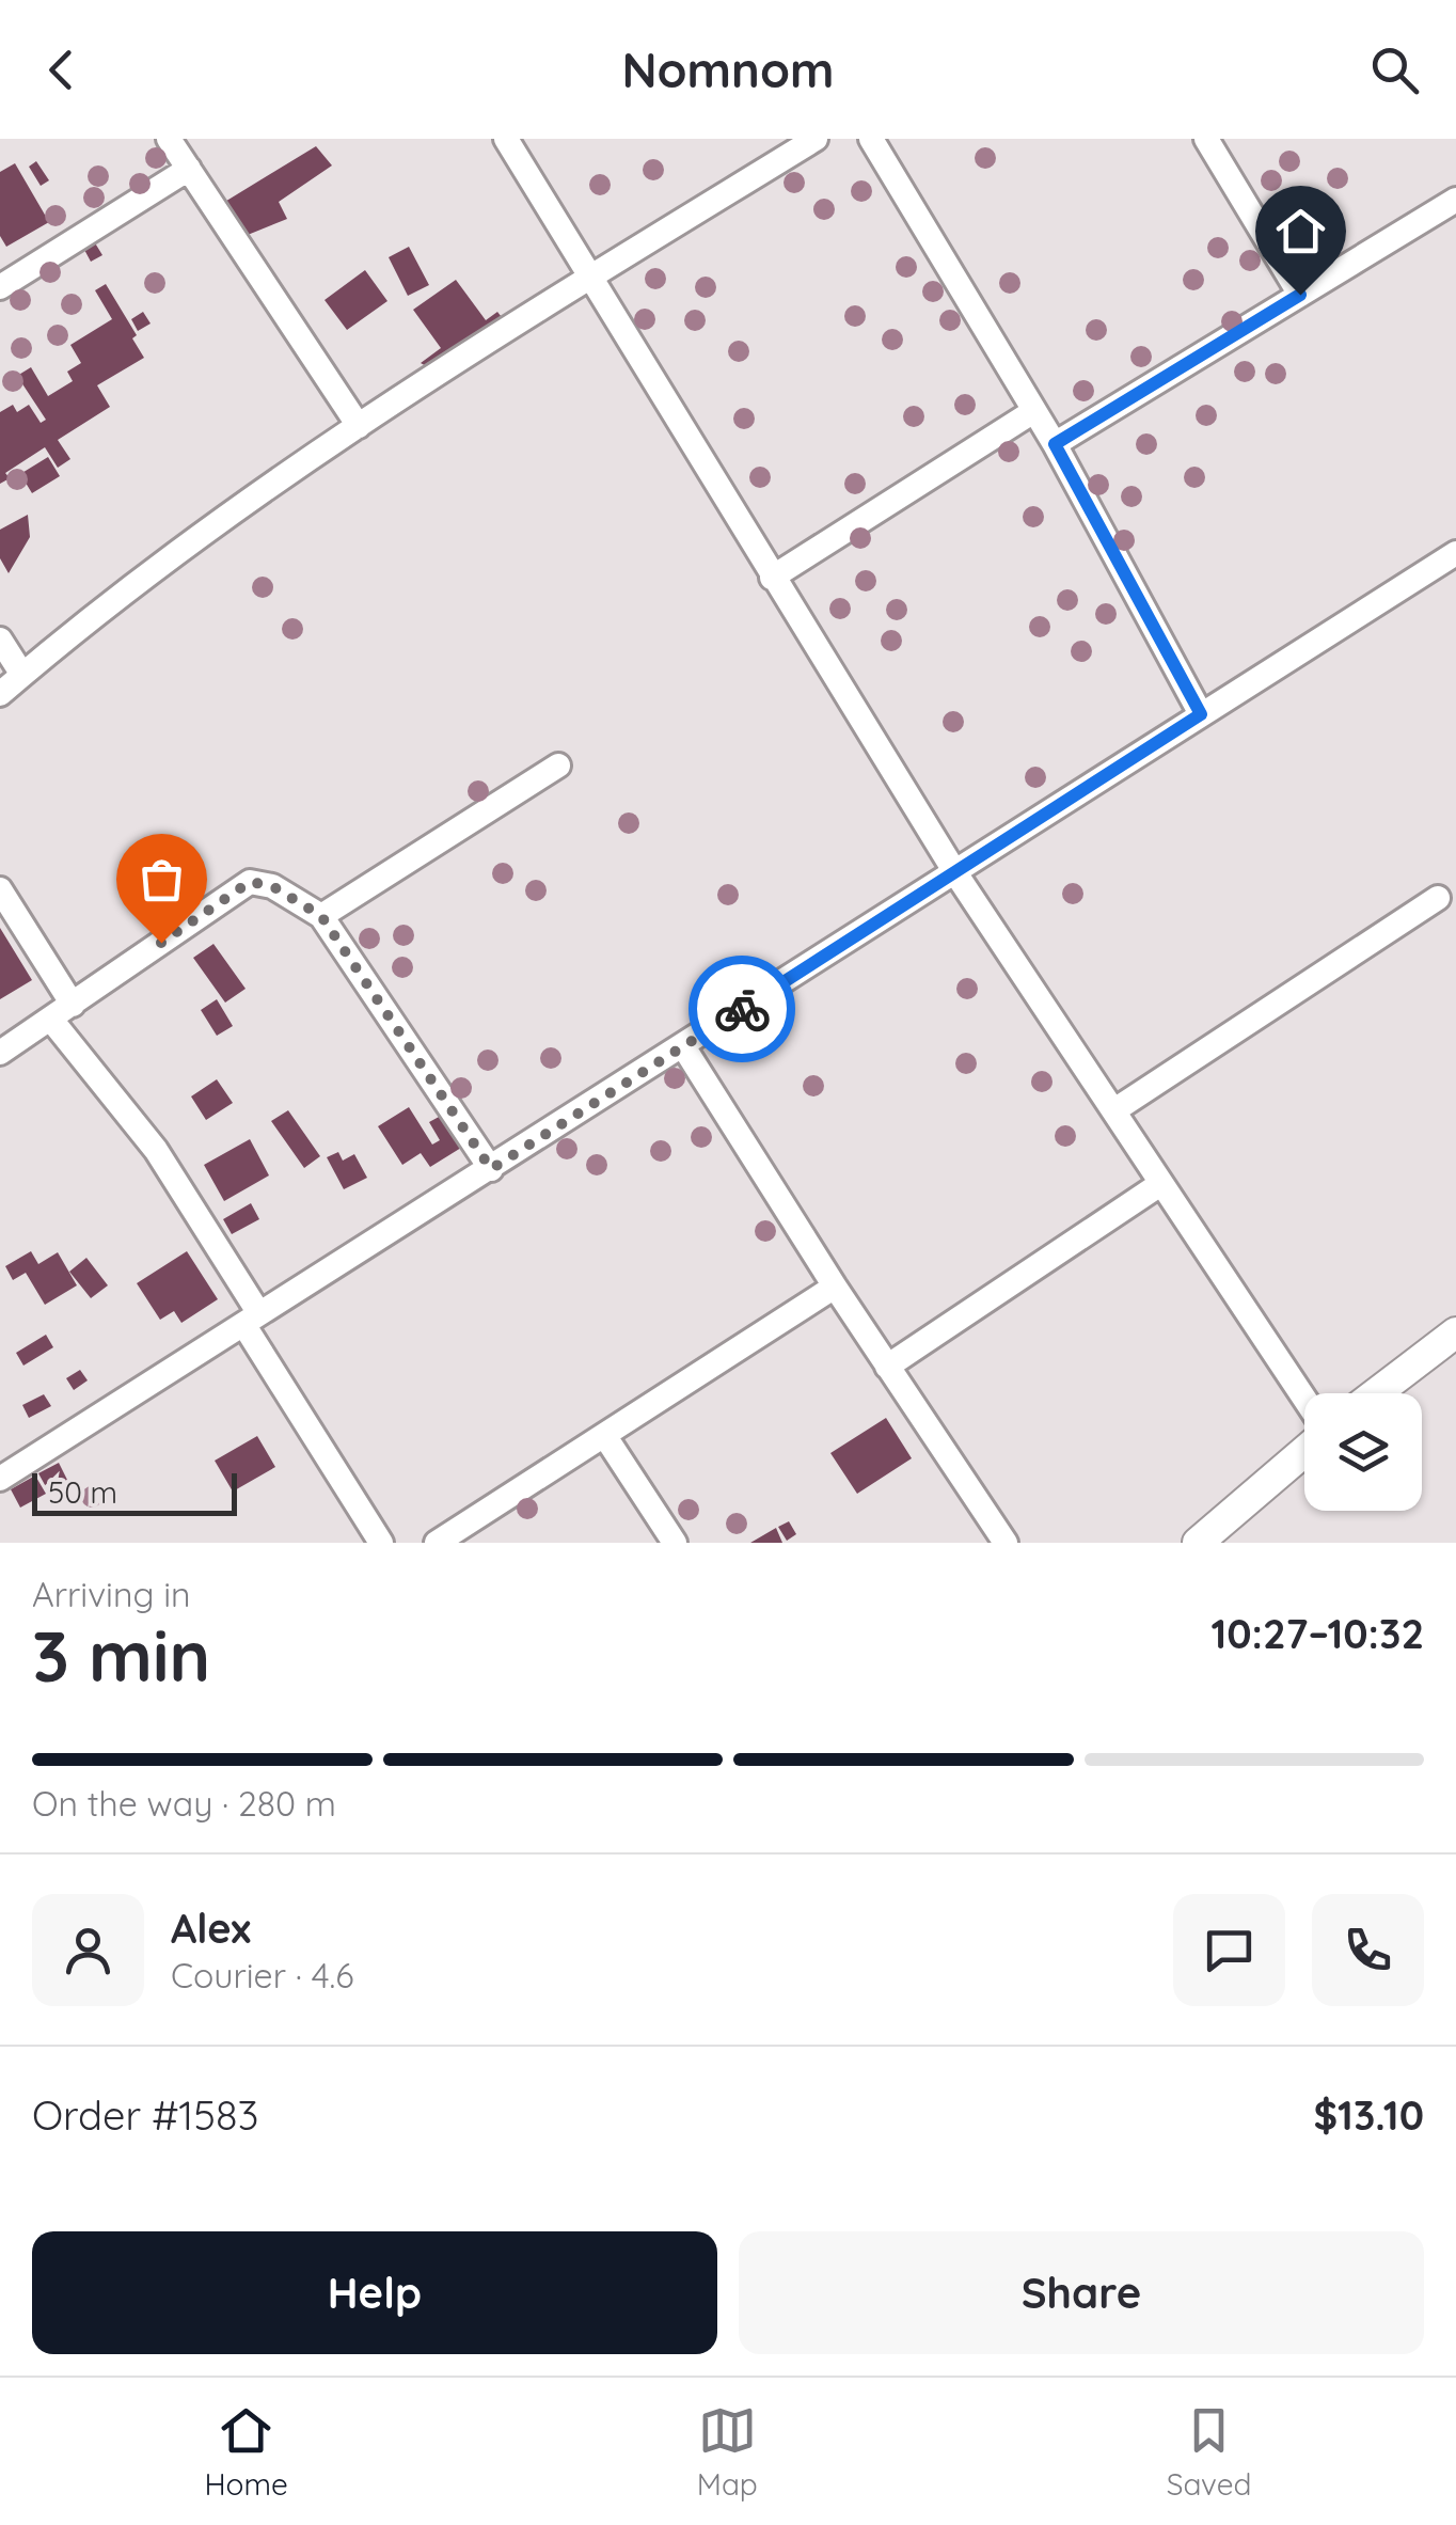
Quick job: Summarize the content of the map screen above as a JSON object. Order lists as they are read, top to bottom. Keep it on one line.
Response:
{"scale_bar":"50 m","page":{"header":"Nomnom","scale":"50 m","heading":["3 min","Arriving in","10:27–10:32"],"panel":["Alex","Courier · 4.6","Order #1583","$13.10"],"bar":"On the way · 280 m","buttons":["Help","Share"],"tabs":["Home","Map","Saved"]}}
